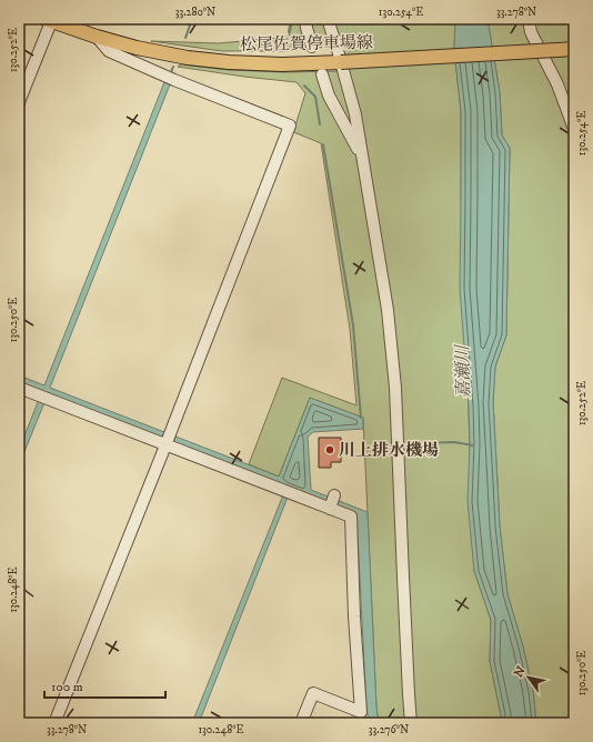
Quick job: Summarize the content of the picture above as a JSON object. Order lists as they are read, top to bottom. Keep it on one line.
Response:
{"streets":{"main road":["松尾佐賀停車場線"]},"water":["嘉瀬川"],"places":["川上排水機場"],"scale_bar":"100 m","north":"top left","coordinates":["33.280°N","130.254°E","33.278°N","130.252°E","130.250°E","130.248°E","33.276°N"]}
